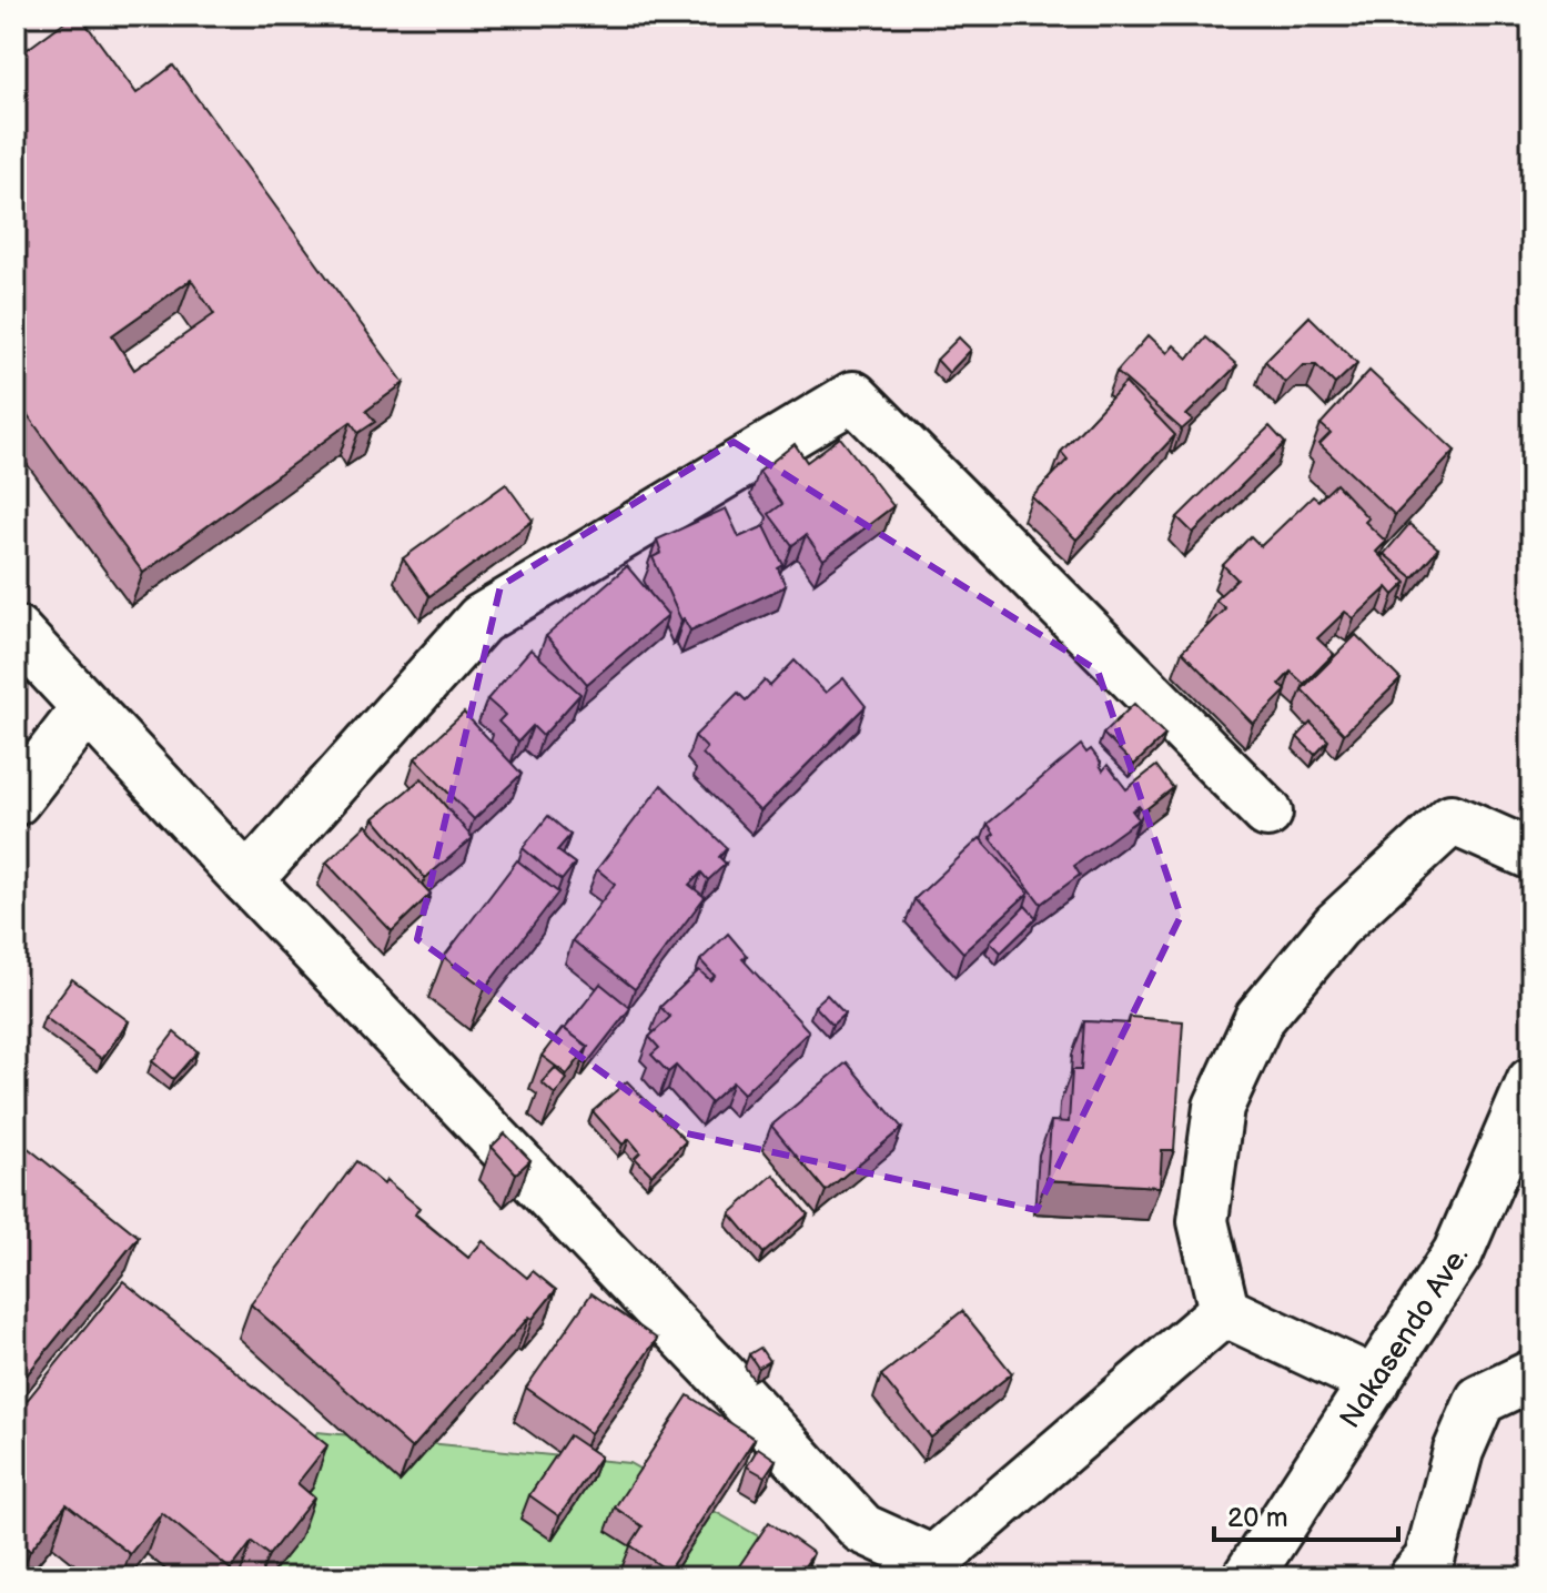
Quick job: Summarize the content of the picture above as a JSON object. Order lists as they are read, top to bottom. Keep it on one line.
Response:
{"streets":{"main road":["Nakasendo Ave."]},"scale_bar":"20 m"}
